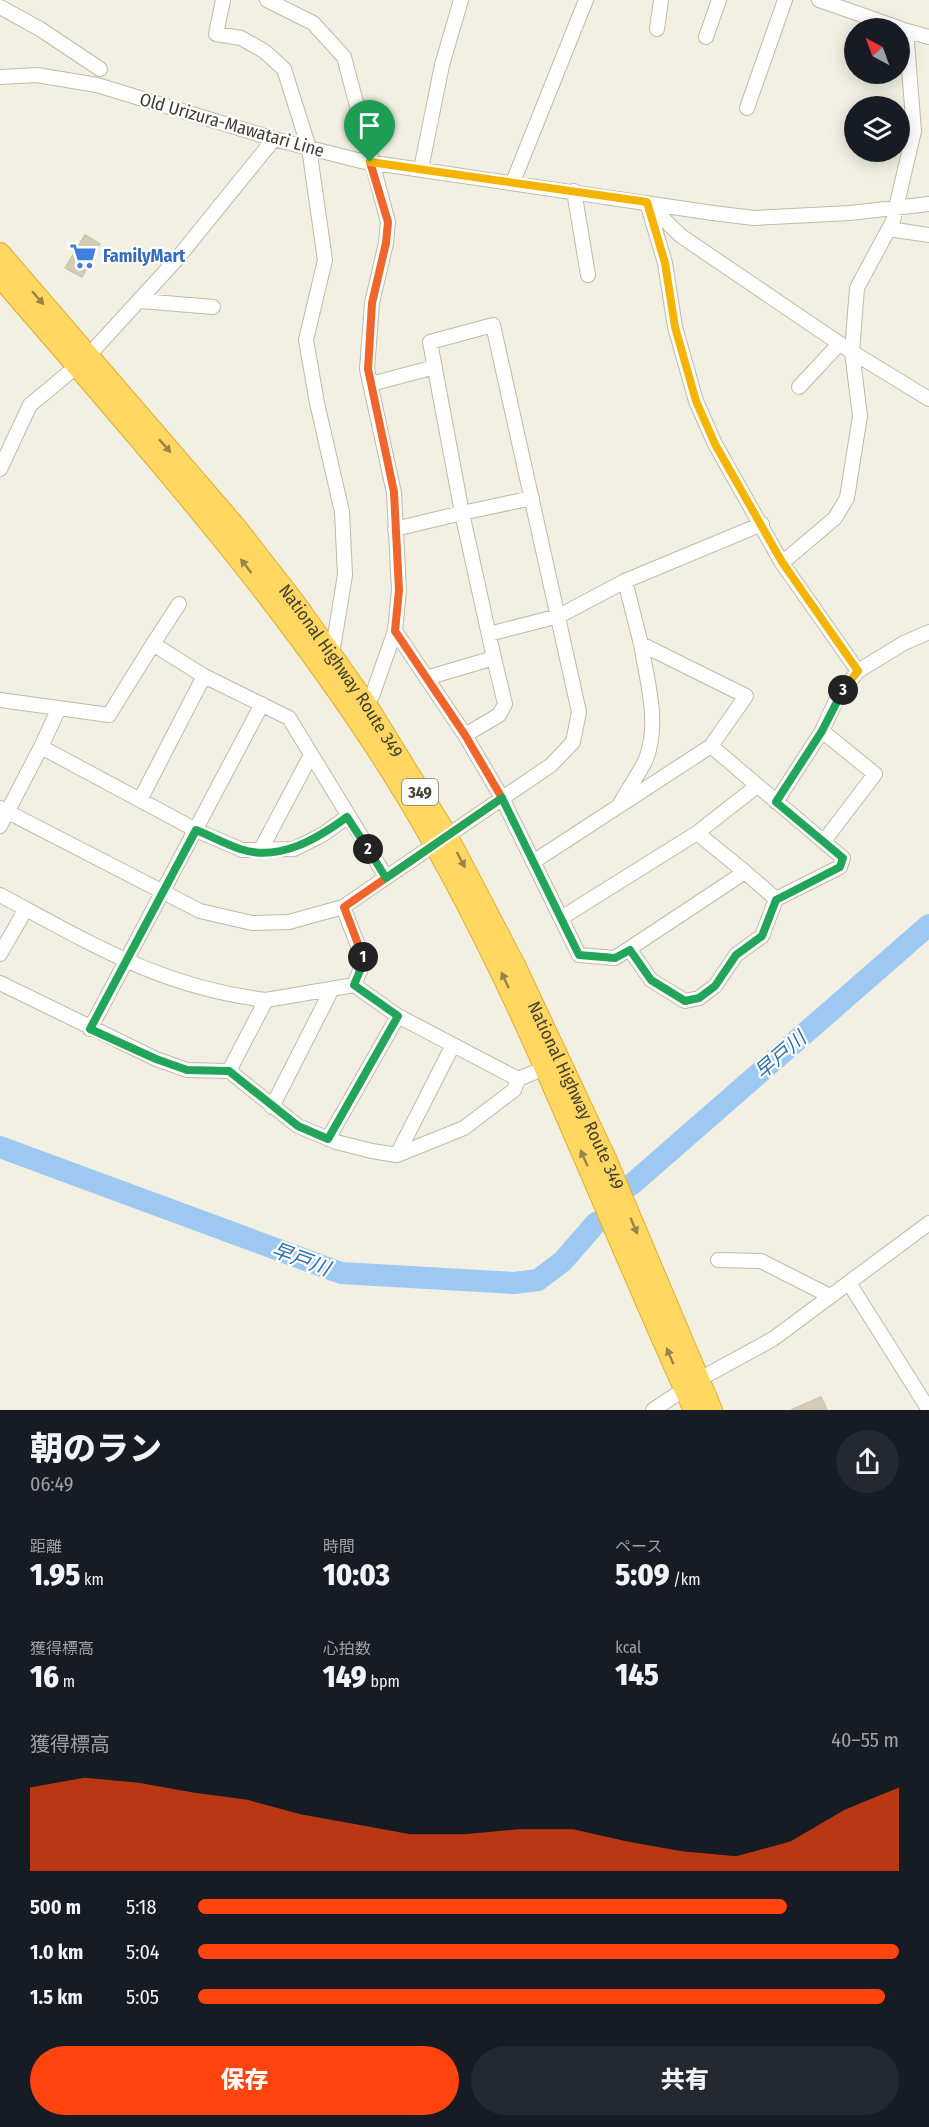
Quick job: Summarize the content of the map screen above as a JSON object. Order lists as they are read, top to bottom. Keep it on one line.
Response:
{"streets":{"highway":["National Highway Route 349","349"],"street":["Old Urizura-Mawatari Line"]},"water":["早戸川"],"places":{"supermarket":["FamilyMart"]},"north":"top left","page":{"pins":["3","2","1"],"heading":["朝のラン","06:49"],"stats":[["距離","1.95 km"],["時間","10:03"],["ペース","5:09 /km"],["獲得標高","16 m"],["心拍数","149 bpm"],["kcal","145"]],"chart":["獲得標高","40–55 m"],"list":[{"name":"500 m","note":"5:18"},{"name":"1.0 km","note":"5:04"},{"name":"1.5 km","note":"5:05"}],"buttons":["保存","共有"]}}
